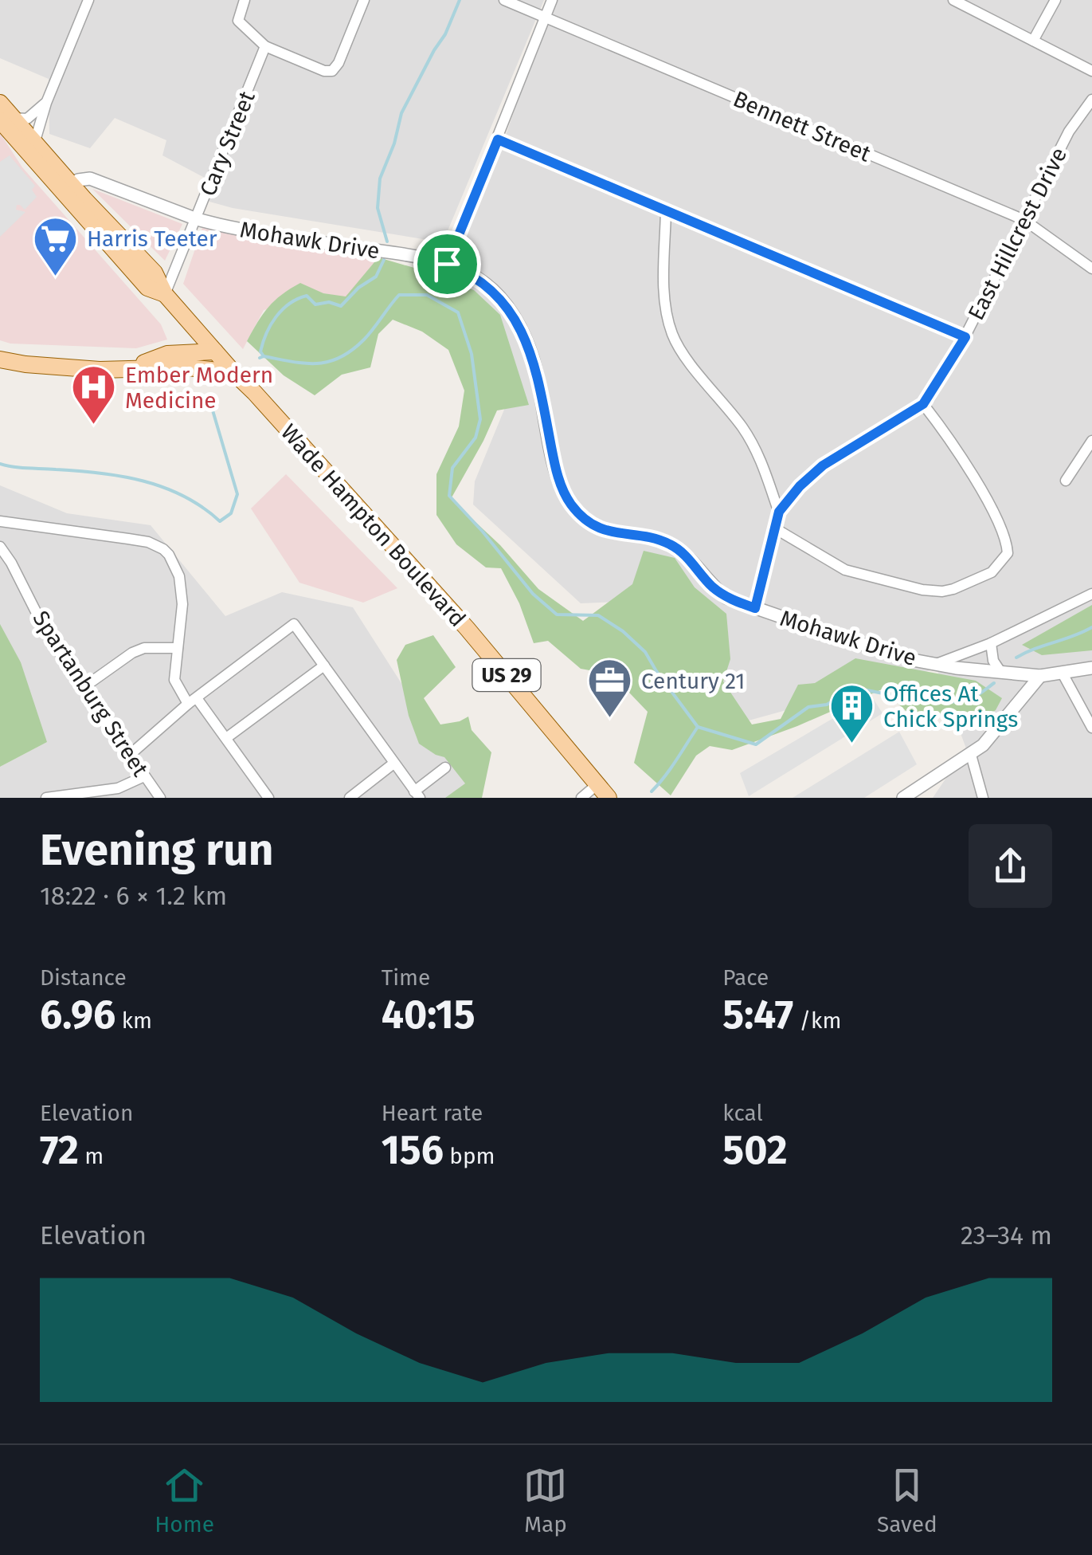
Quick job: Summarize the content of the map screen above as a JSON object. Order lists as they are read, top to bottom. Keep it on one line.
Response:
{"streets":{"main road":["Wade Hampton Boulevard","US 29"],"street":["Bennett Street","Cary Street","East Hillcrest Drive","Mohawk Drive","Spartanburg Street"]},"crossings":[["Bennett Street","East Hillcrest Drive"],["Cary Street","Mohawk Drive"],["Cary Street","Wade Hampton Boulevard"],["East Hillcrest Drive","Mohawk Drive"],["Mohawk Drive","Wade Hampton Boulevard"]],"places":{"supermarket":["Harris Teeter"],"hospital":["Ember Modern Medicine"],"office":["Century 21"],"building":["Offices At Chick Springs"]},"page":{"heading":["Evening run","18:22 · 6 × 1.2 km"],"stats":[["Distance","6.96 km"],["Time","40:15"],["Pace","5:47 /km"],["Elevation","72 m"],["Heart rate","156 bpm"],["kcal","502"]],"chart":["Elevation","23–34 m"],"tabs":["Home","Map","Saved"]}}
